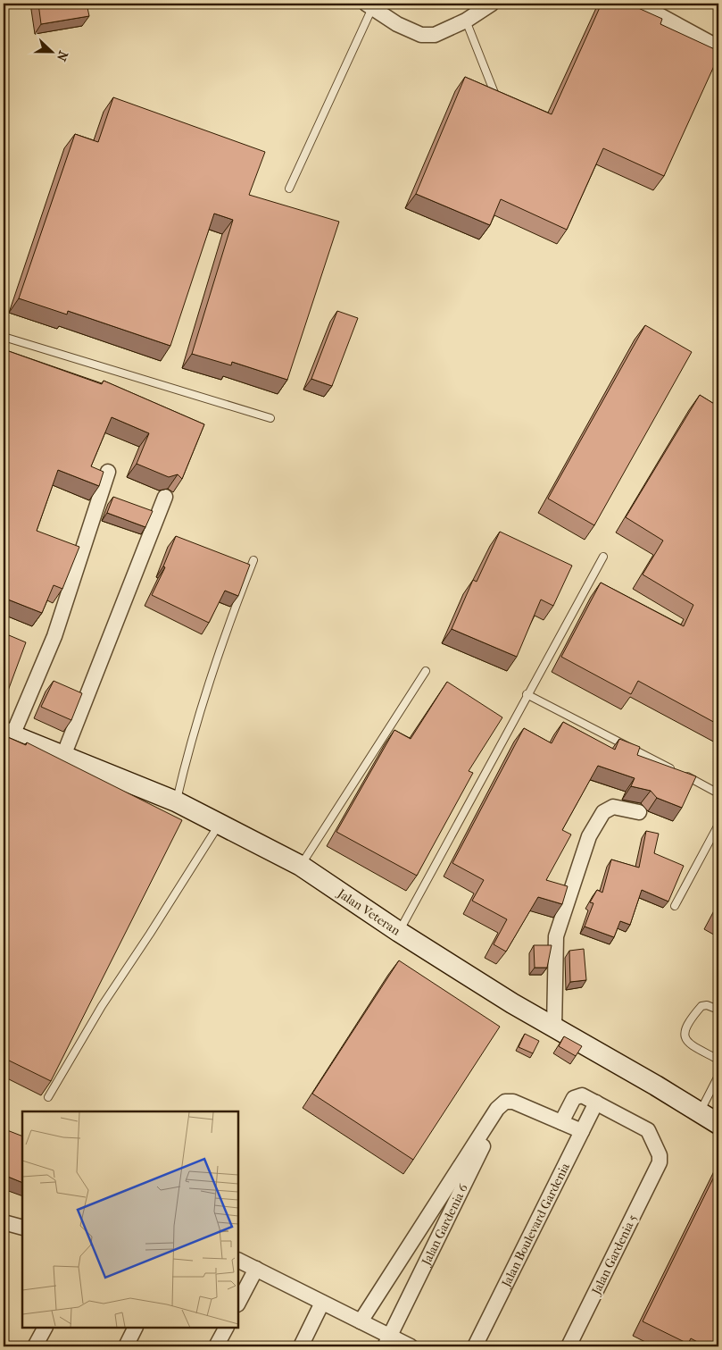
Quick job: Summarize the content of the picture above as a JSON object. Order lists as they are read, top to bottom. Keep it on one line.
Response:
{"streets":{"main road":["Jalan Veteran"],"street":["Jalan Gardenia 6","Jalan Boulevard Gardenia","Jalan Gardenia 5"]},"crossings":[["Jalan Boulevard Gardenia","Jalan Gardenia 5"]],"north":"right"}
